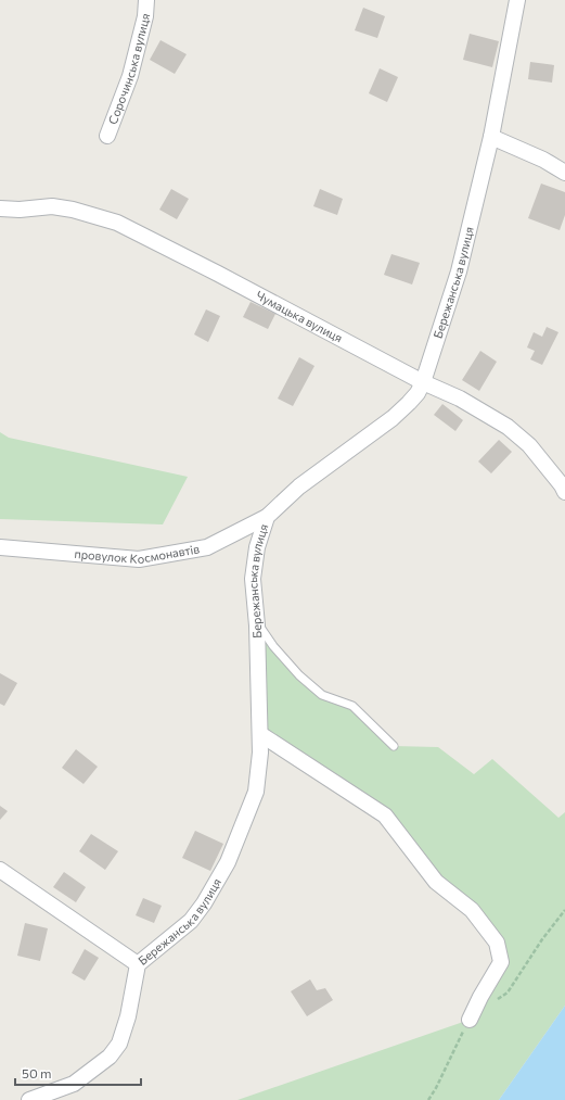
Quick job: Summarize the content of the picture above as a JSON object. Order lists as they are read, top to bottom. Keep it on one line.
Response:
{"streets":{"street":["Сорочинська вулиця","Бережанська вулиця","Чумацька вулиця","провулок Космонавтів"]},"crossings":[["Бережанська вулиця","Чумацька вулиця"],["Бережанська вулиця","провулок Космонавтів"]],"scale_bar":"50 m"}
